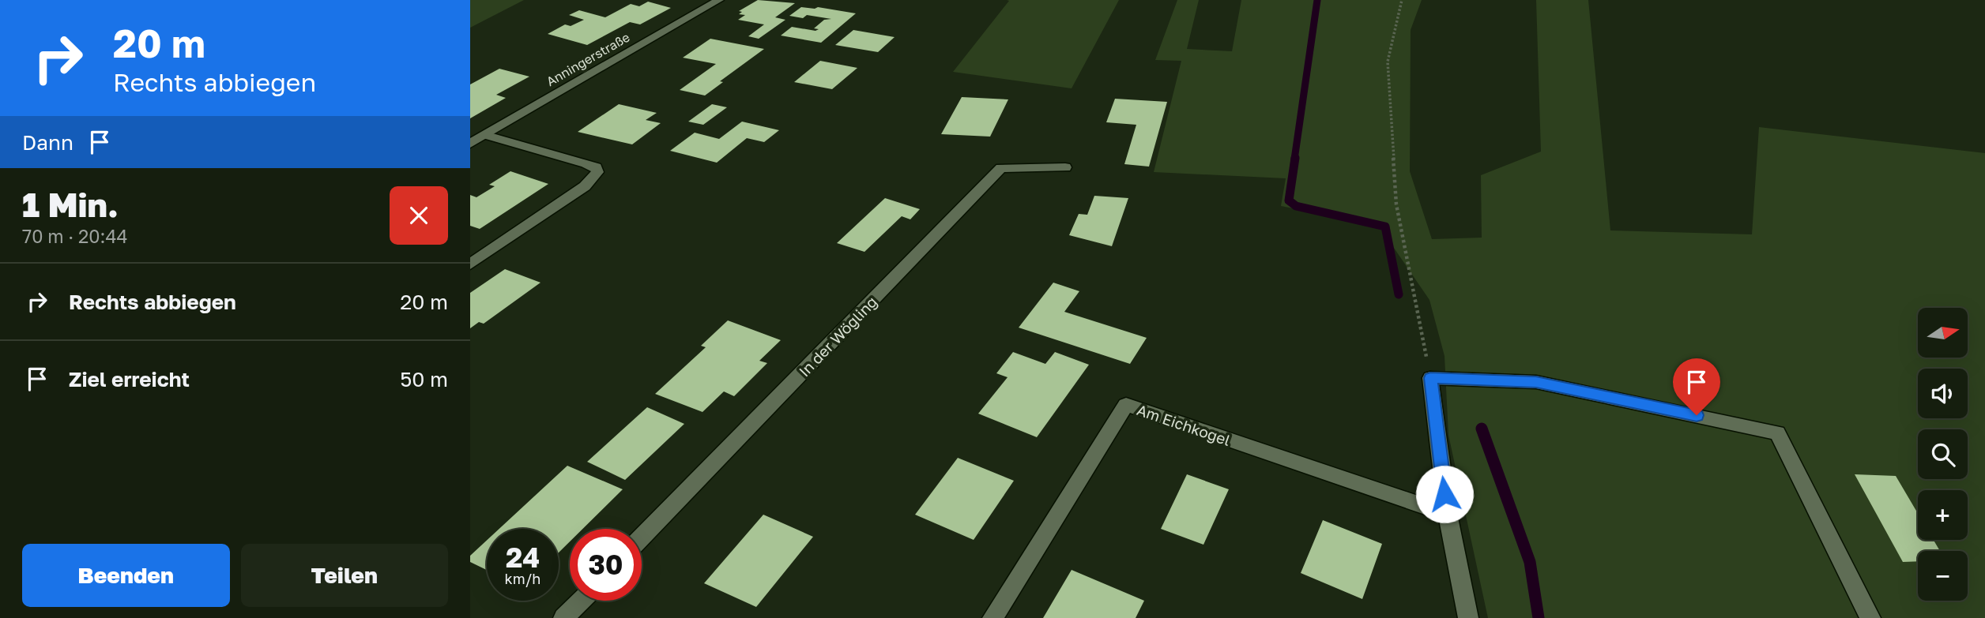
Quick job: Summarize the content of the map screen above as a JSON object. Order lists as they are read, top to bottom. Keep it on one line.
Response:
{"streets":{"street":["Anningerstraße","In der Wögling","Am Eichkogel"]},"north":"right","page":{"turn":["20 m","Rechts abbiegen"],"then":"Dann","heading":["1 Min.","70 m · 20:44"],"list":[{"name":"Rechts abbiegen","value":"20 m"},{"name":"Ziel erreicht","value":"50 m"}],"map_buttons":["+","−"],"speed":"24 km/h","limit":"30","buttons":["Beenden","Teilen"]}}
